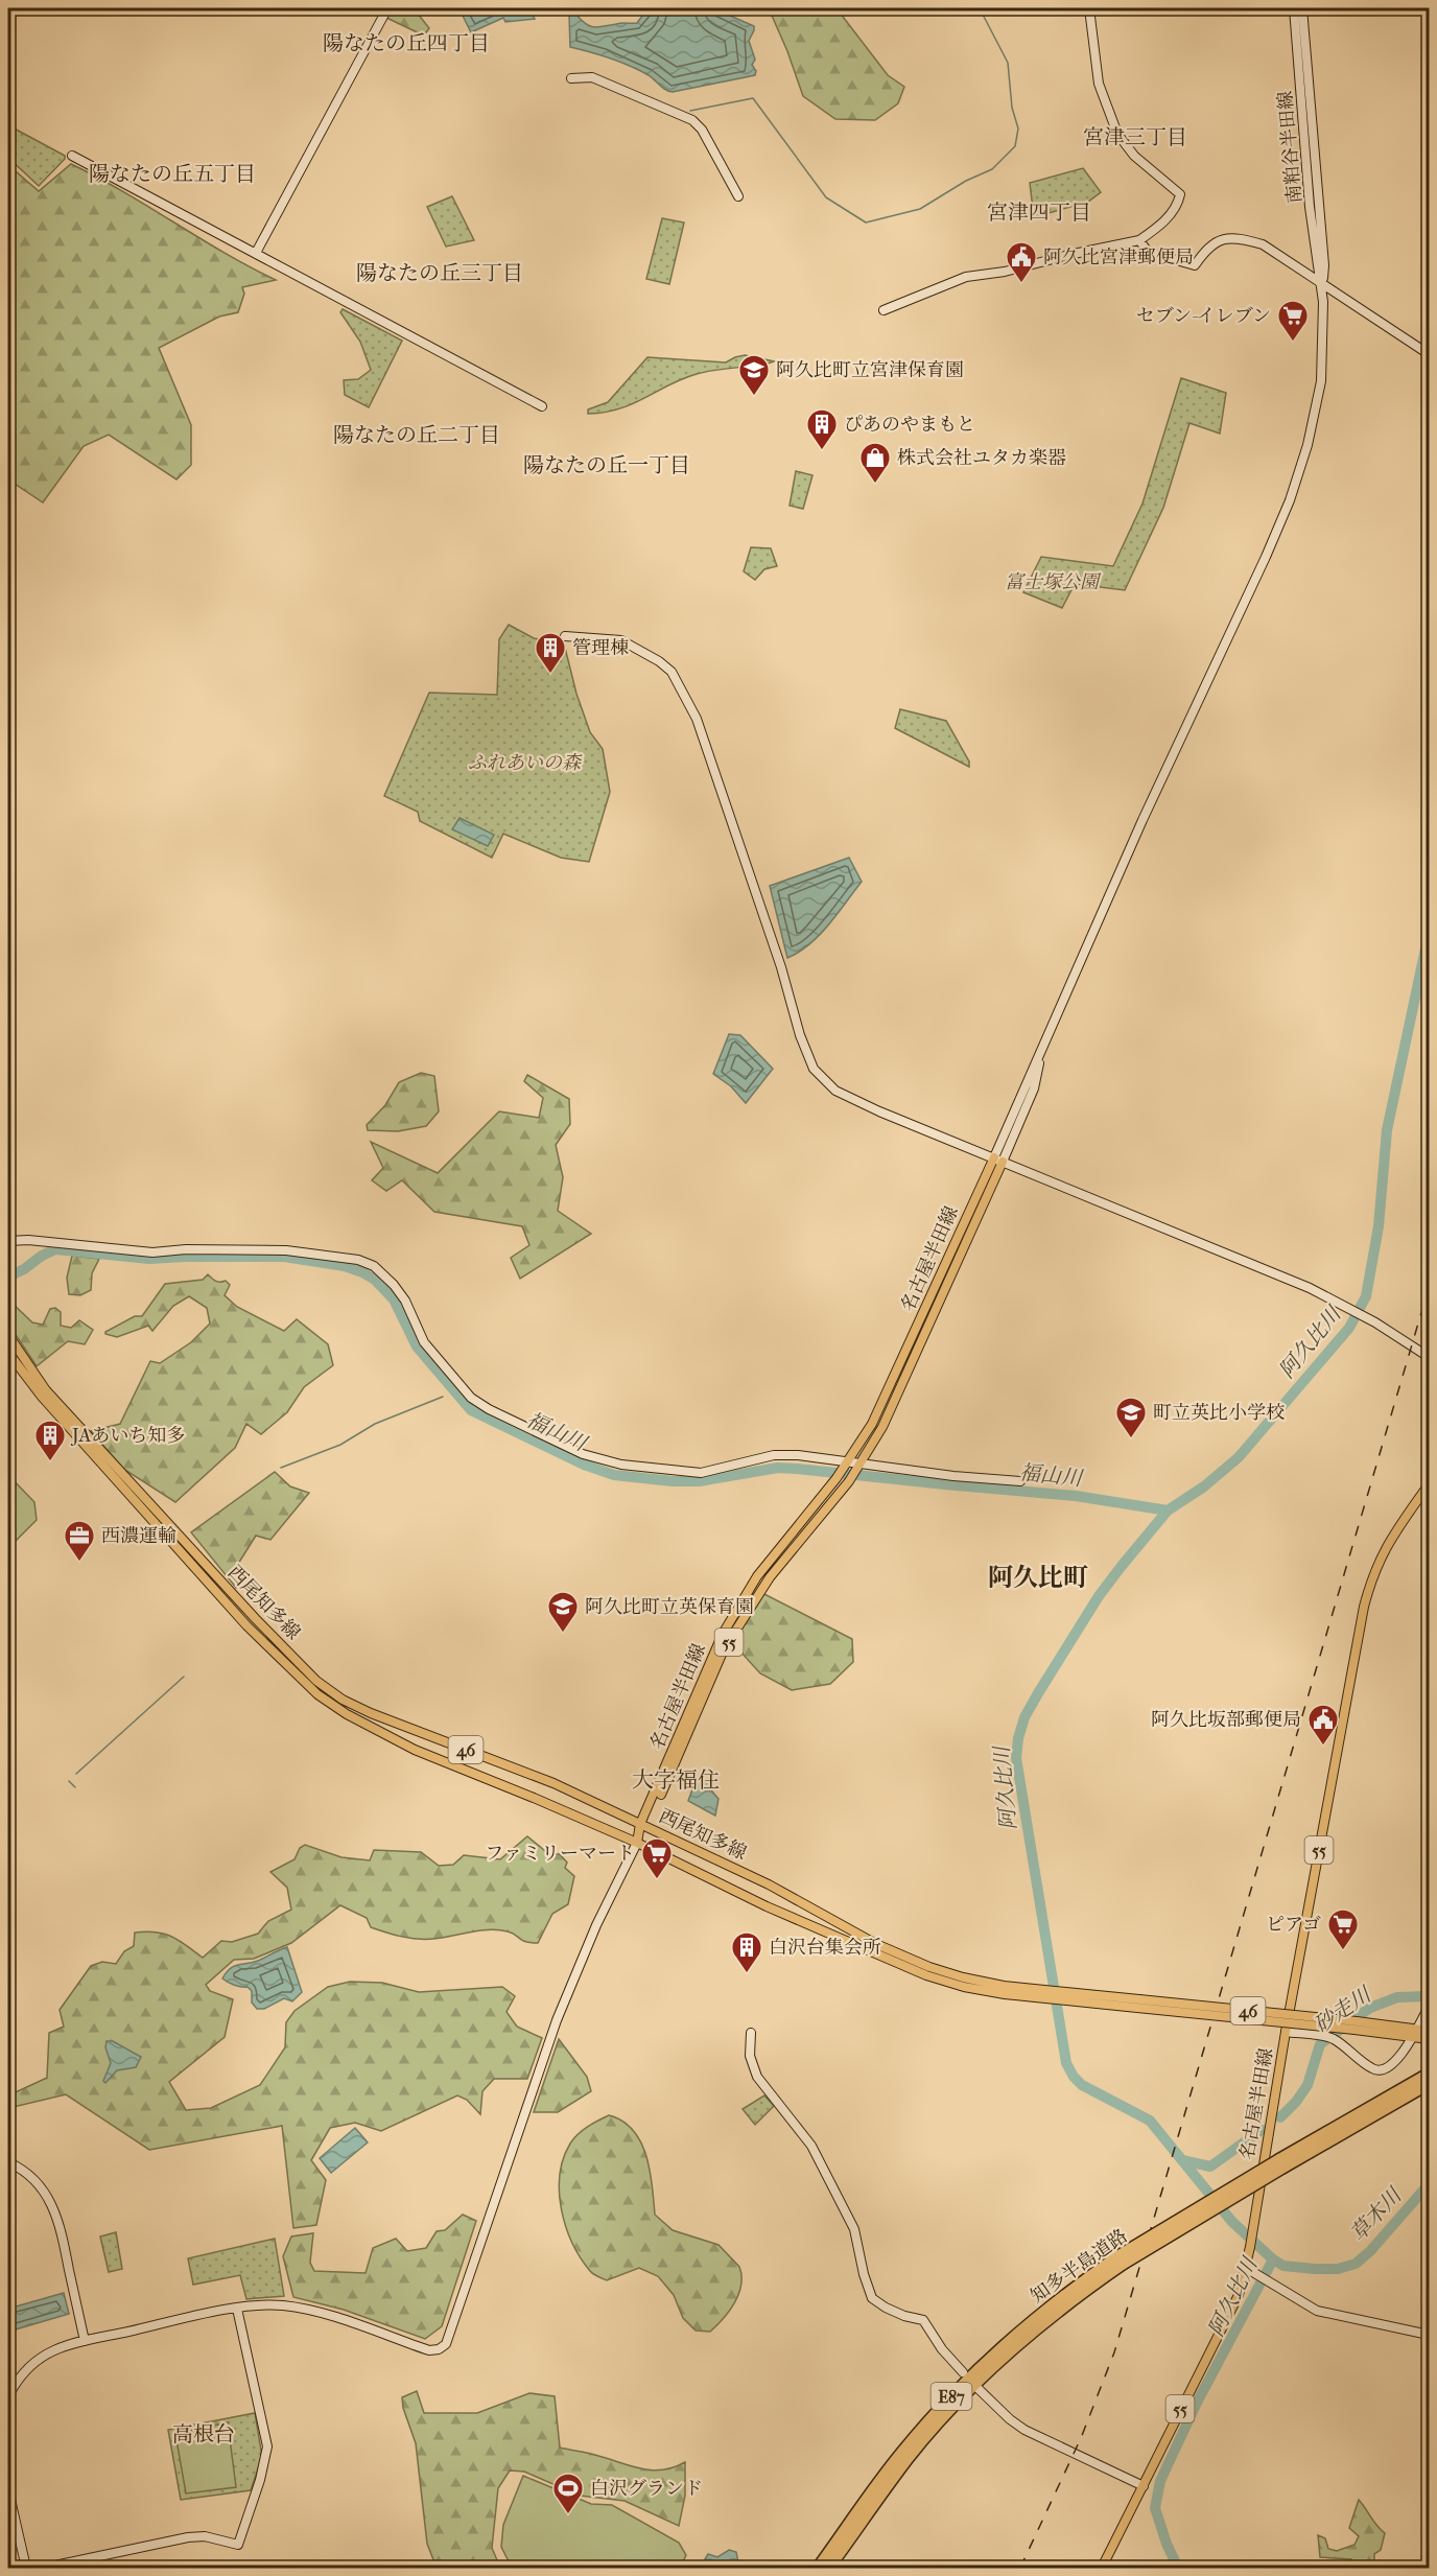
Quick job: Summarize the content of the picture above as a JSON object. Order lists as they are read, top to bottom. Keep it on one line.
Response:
{"streets":{"highway":["知多半島道路","E87"],"main road":["名古屋半田線","西尾知多線","55","46"],"street":["南粕谷半田線"]},"crossings":[["名古屋半田線","西尾知多線"]],"districts":["陽なたの丘四丁目","宮津三丁目","陽なたの丘五丁目","宮津四丁目","陽なたの丘三丁目","陽なたの丘二丁目","陽なたの丘一丁目","阿久比町","大字福住","高根台"],"water":["阿久比川","福山川","砂走川","草木川"],"parks":["富士塚公園","ふれあいの森"],"places":{"public building":["阿久比宮津郵便局","阿久比坂部郵便局"],"supermarket":["セブン-イレブン","ファミリーマート","ピアゴ"],"school or university":["阿久比町立宮津保育園","町立英比小学校","阿久比町立英保育園"],"building":["ぴあのやまもと","管理棟","JAあいち知多","白沢台集会所"],"shop":["株式会社ユタカ楽器"],"office":["西濃運輸"],"sports":["白沢グランド"]}}
